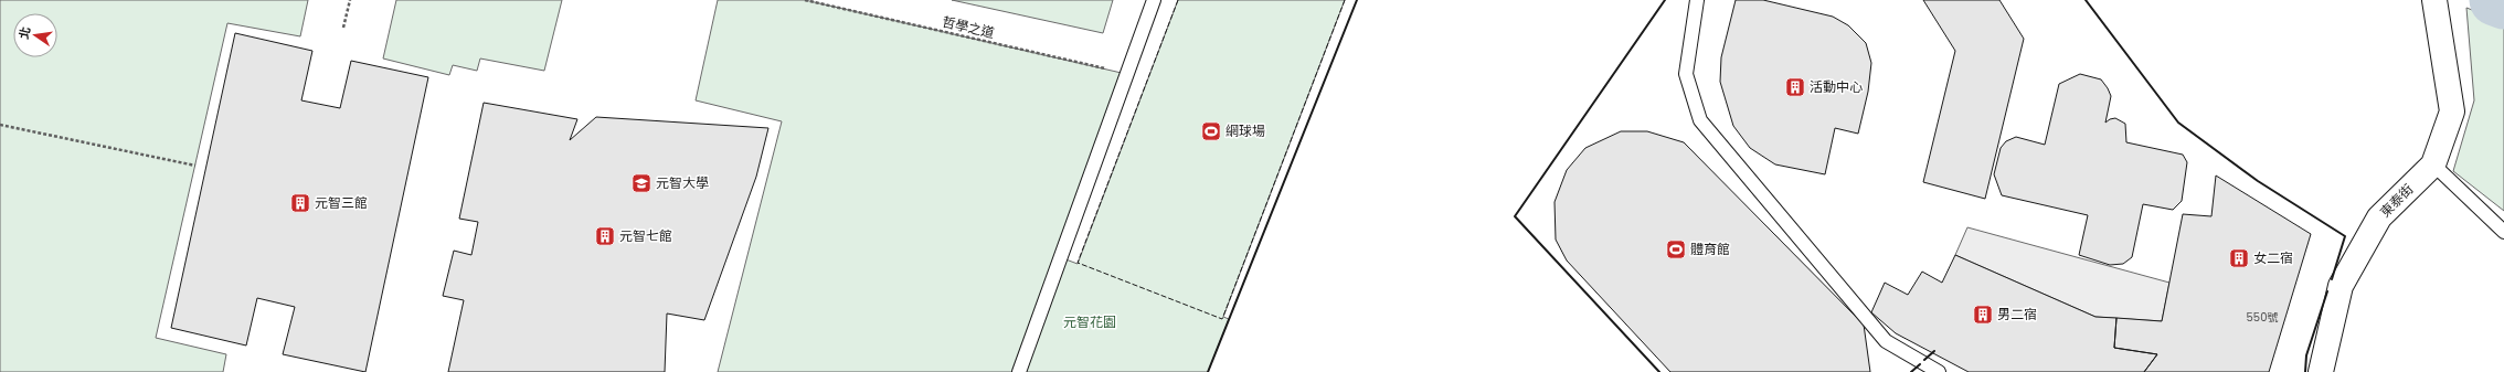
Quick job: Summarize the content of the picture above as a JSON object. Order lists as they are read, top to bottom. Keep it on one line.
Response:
{"streets":{"street":["東泰街"],"path":["哲學之道"]},"parks":["元智花園"],"places":{"building":["活動中心","元智三館","元智七館","女二宿","男二宿"],"sports":["網球場","體育館"],"school or university":["元智大學"]},"house_numbers":["550號"],"north":"left"}
